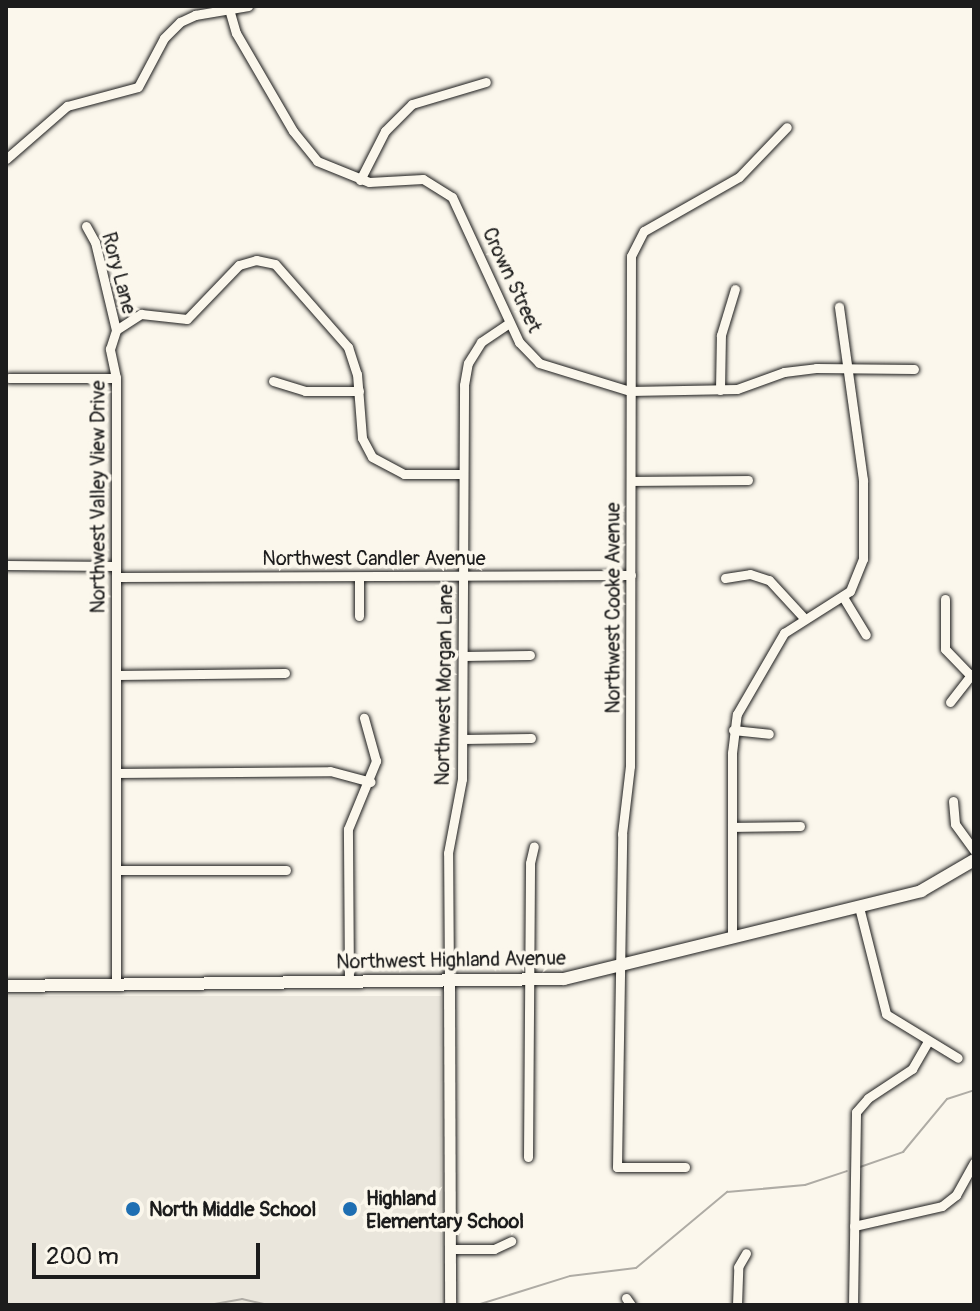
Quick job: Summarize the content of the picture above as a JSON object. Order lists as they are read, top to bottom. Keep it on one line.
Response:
{"streets":{"main road":["Northwest Highland Avenue"],"street":["Rory Lane","Crown Street","Northwest Valley View Drive","Northwest Candler Avenue","Northwest Cooke Avenue","Northwest Morgan Lane"]},"crossings":[["Rory Lane","Northwest Valley View Drive"],["Crown Street","Northwest Cooke Avenue"],["Crown Street","Northwest Morgan Lane"],["Northwest Valley View Drive","Northwest Candler Avenue"],["Northwest Valley View Drive","Northwest Highland Avenue"],["Northwest Candler Avenue","Northwest Cooke Avenue"],["Northwest Candler Avenue","Northwest Morgan Lane"],["Northwest Cooke Avenue","Northwest Highland Avenue"],["Northwest Morgan Lane","Northwest Highland Avenue"]],"places":["North Middle School","Highland Elementary School"],"scale_bar":"200 m"}
